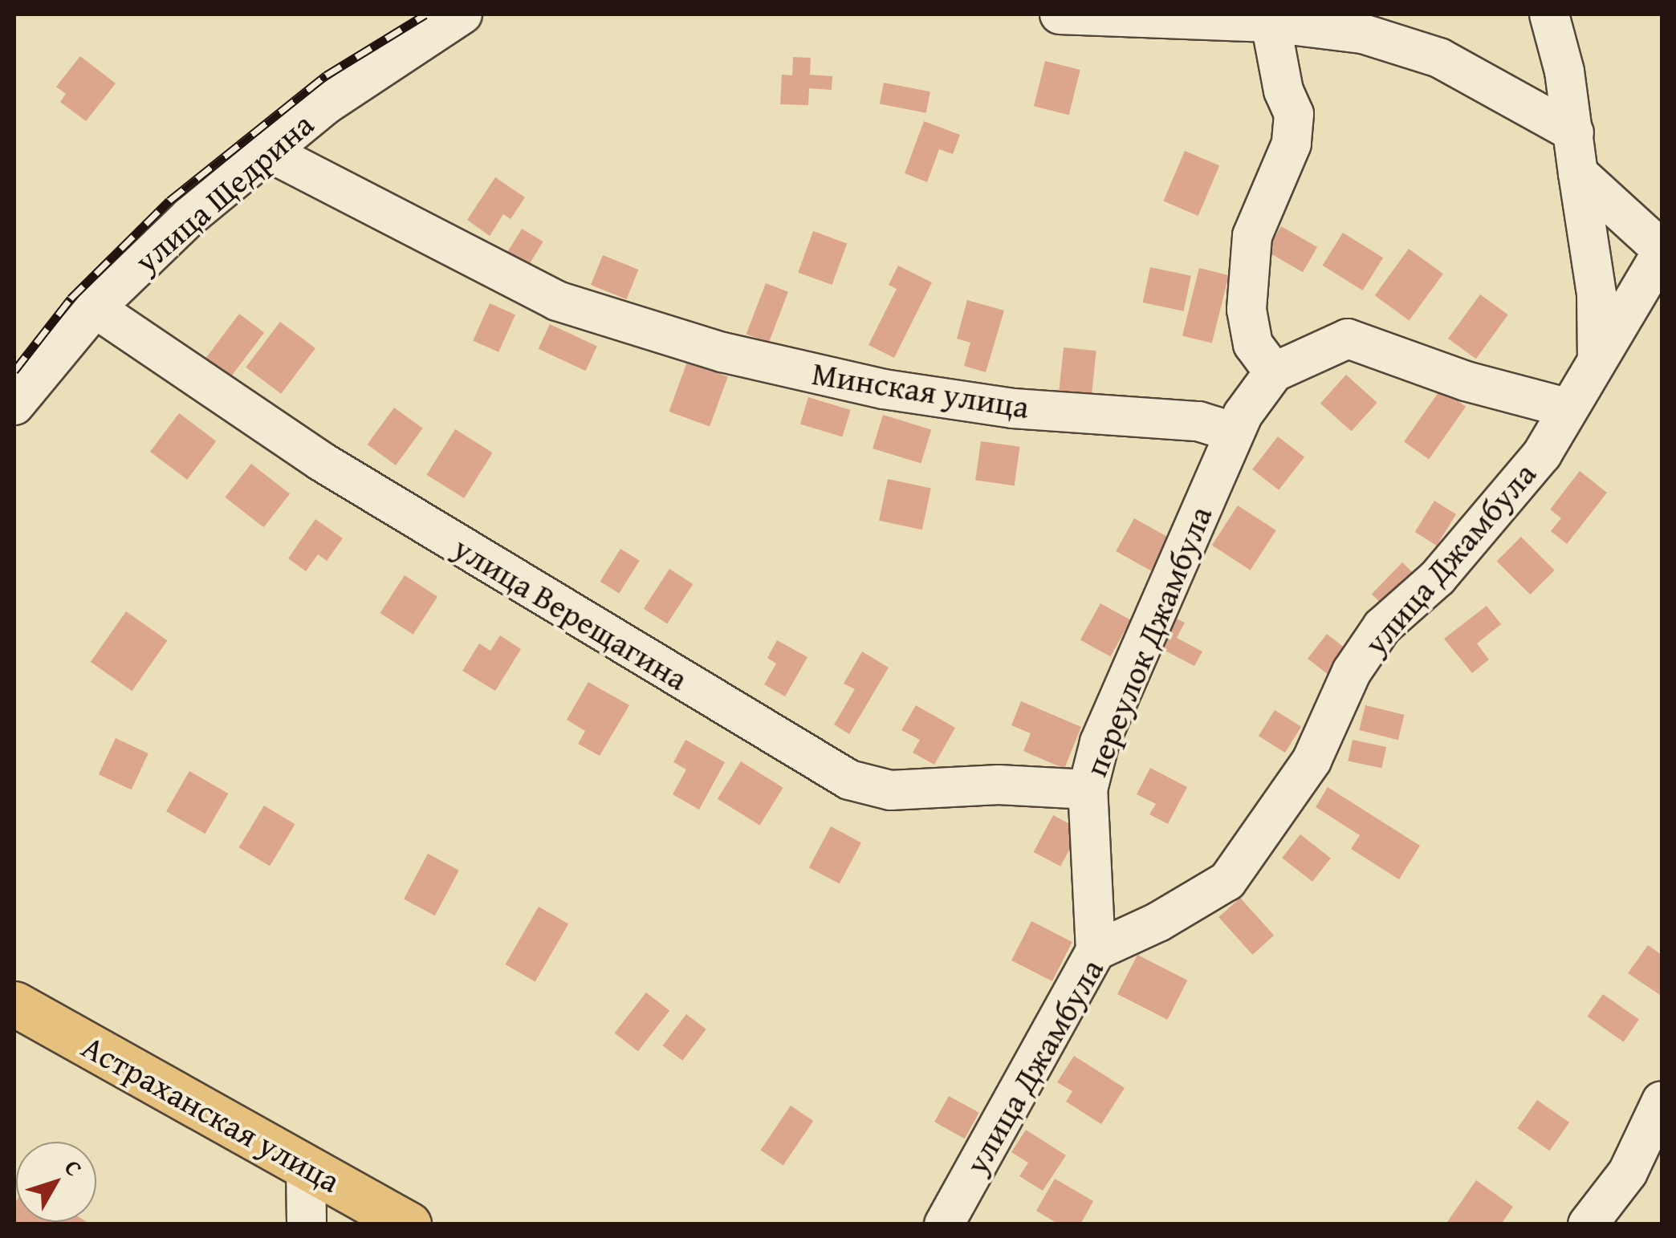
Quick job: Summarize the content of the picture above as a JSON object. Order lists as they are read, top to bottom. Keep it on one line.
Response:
{"streets":{"main road":["Астраханская улица"],"street":["улица Щедрина","Минская улица","улица Джамбула","улица Верещагина","переулок Джамбула"]},"crossings":[["улица Щедрина","Минская улица"],["улица Щедрина","улица Верещагина"],["Минская улица","переулок Джамбула"],["улица Джамбула","переулок Джамбула"],["улица Верещагина","переулок Джамбула"]],"north":"top right"}
